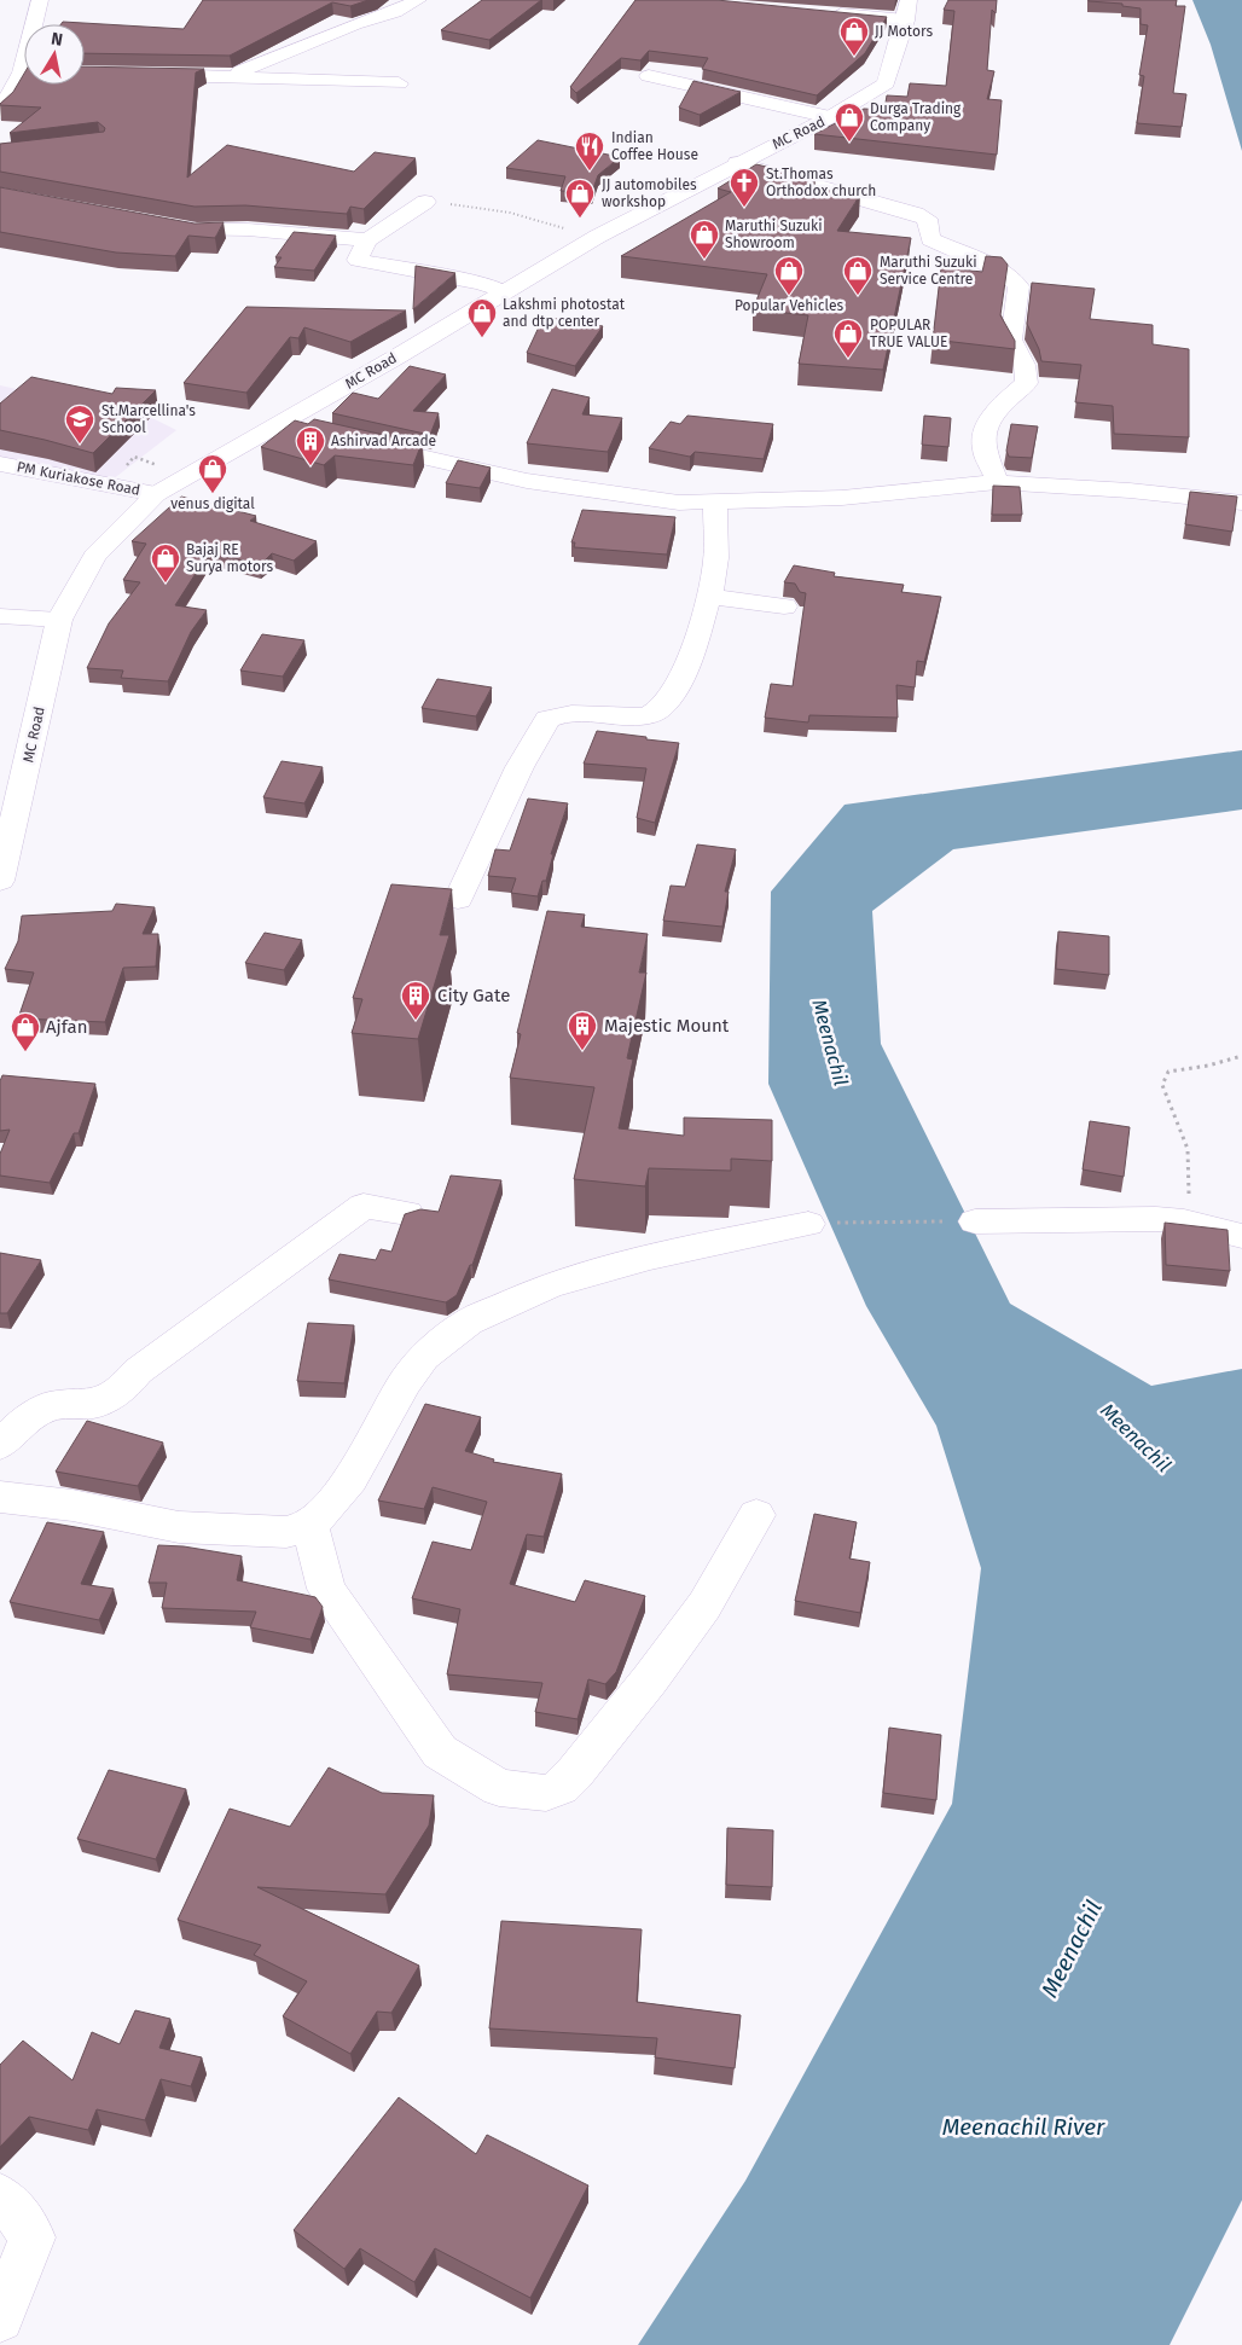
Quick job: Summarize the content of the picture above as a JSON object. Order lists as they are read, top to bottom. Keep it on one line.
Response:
{"streets":{"street":["MC Road","PM Kuriakose Road"]},"crossings":[["MC Road","PM Kuriakose Road"]],"water":["Meenachil","Meenachil River"],"places":{"shop":["JJ Motors","Durga Trading Company","JJ automobiles workshop","Maruthi Suzuki Showroom","Popular Vehicles","Maruthi Suzuki Service Centre","Lakshmi photostat and dtp center","POPULAR TRUE VALUE","venus digital","Bajaj RE Surya motors","Ajfan"],"restaurant":["Indian Coffee House"],"church":["St.Thomas Orthodox church"],"school or university":["St.Marcellina's School"],"building":["Ashirvad Arcade","City Gate","Majestic Mount"]},"north":"top"}
